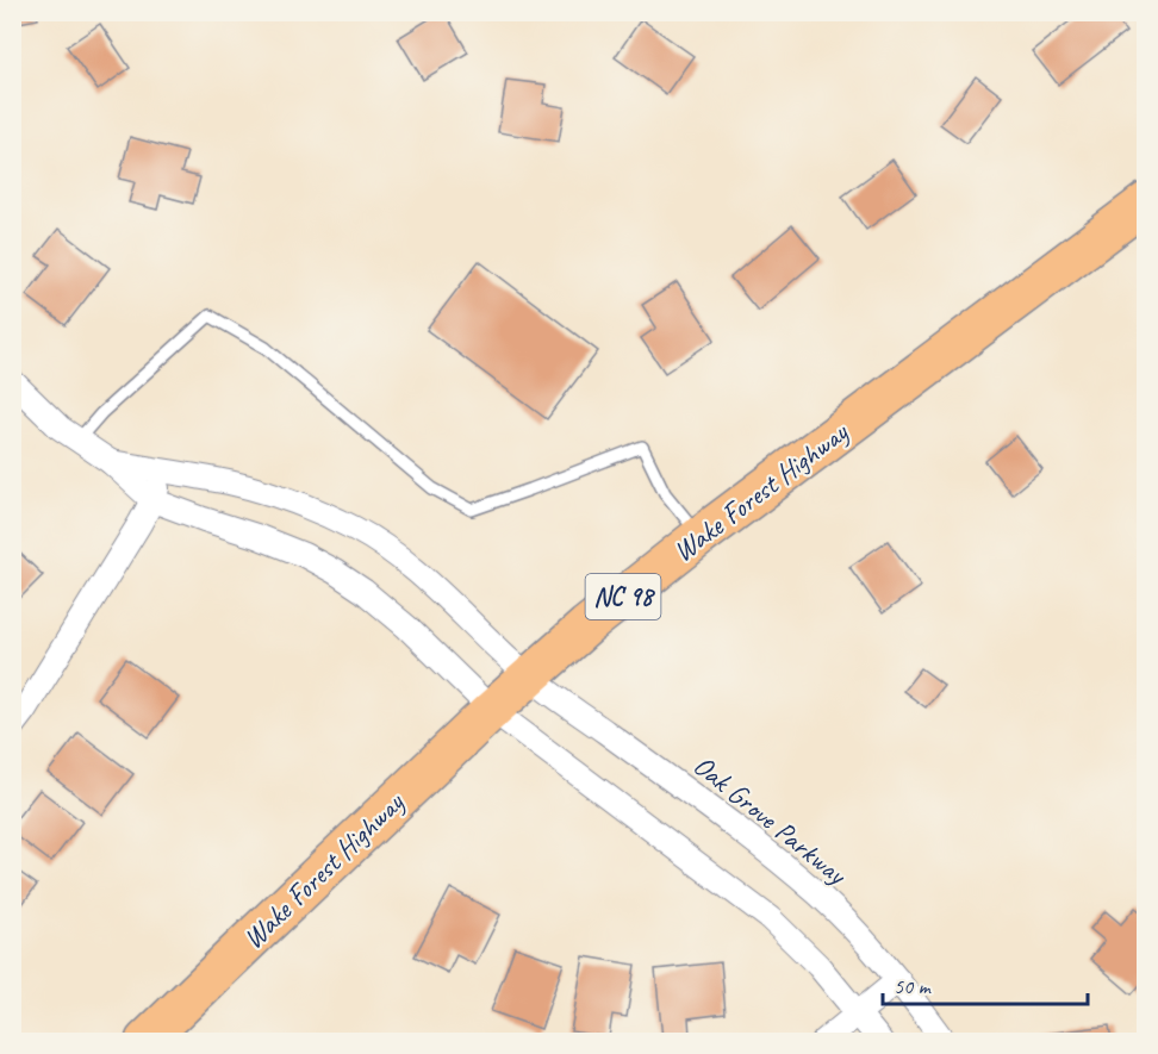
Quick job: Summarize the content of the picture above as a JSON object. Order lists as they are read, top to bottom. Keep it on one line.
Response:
{"streets":{"highway":["Wake Forest Highway","NC 98"],"street":["Oak Grove Parkway"]},"crossings":[["Wake Forest Highway","Oak Grove Parkway"]],"scale_bar":"50 m"}
